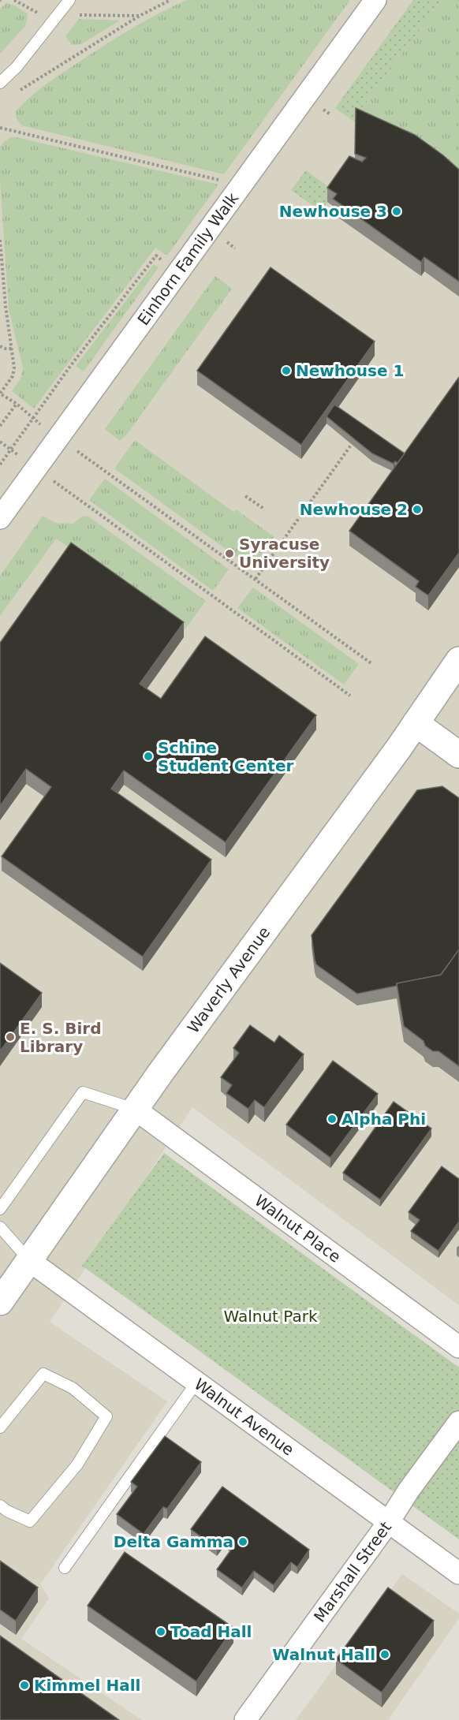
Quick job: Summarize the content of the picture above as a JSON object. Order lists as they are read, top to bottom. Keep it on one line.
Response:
{"streets":{"street":["Einhorn Family Walk","Waverly Avenue","Walnut Place","Walnut Avenue","Marshall Street"]},"crossings":[["Waverly Avenue","Walnut Place"],["Waverly Avenue","Walnut Avenue"],["Walnut Avenue","Marshall Street"]],"parks":["Walnut Park"],"places":["Newhouse 3","Newhouse 1","Newhouse 2","Syracuse University","Schine Student Center","E. S. Bird Library","Alpha Phi","Delta Gamma","Toad Hall","Walnut Hall","Kimmel Hall"]}
